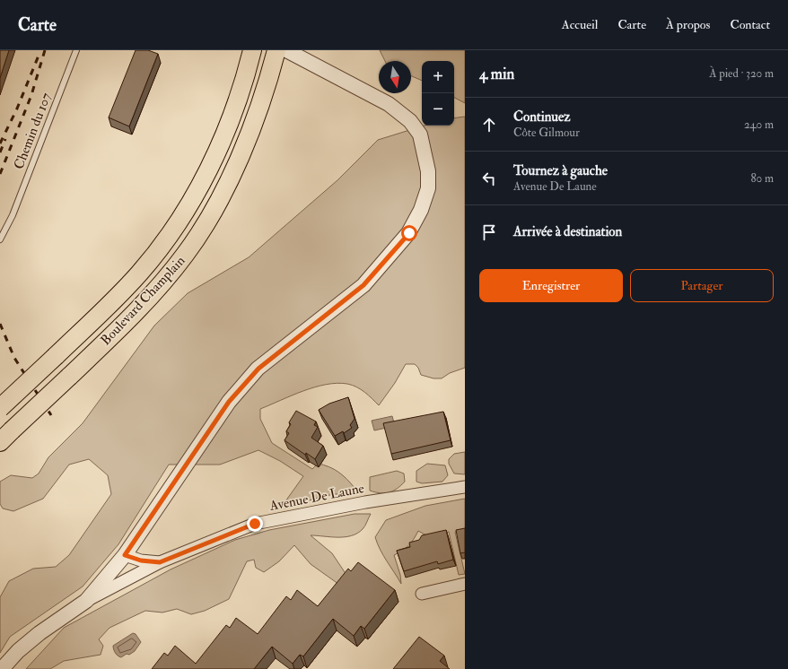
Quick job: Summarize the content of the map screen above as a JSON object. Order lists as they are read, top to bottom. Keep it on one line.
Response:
{"streets":{"main road":["Boulevard Champlain"],"street":["Avenue De Laune"],"lane":["Chemin du 107"]},"north":"bottom","page":{"header":"Carte","nav":["Accueil","Carte","À propos","Contact"],"heading":["4 min","À pied · 320 m"],"map_buttons":["+","−"],"list":[["Continuez","Côte Gilmour","240 m"],["Tournez à gauche","Avenue De Laune","80 m"],"Arrivée à destination"],"buttons":["Enregistrer","Partager"]}}
